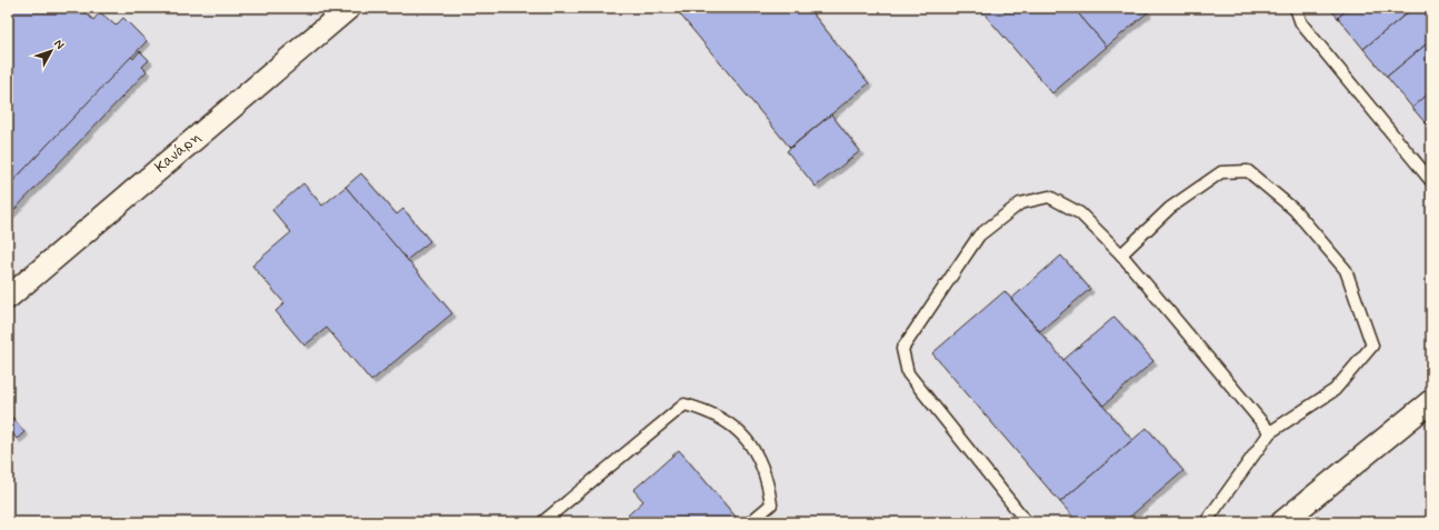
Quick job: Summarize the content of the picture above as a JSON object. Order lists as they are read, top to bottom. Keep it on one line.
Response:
{"streets":{"street":["Κανάρη"]},"north":"top right"}
